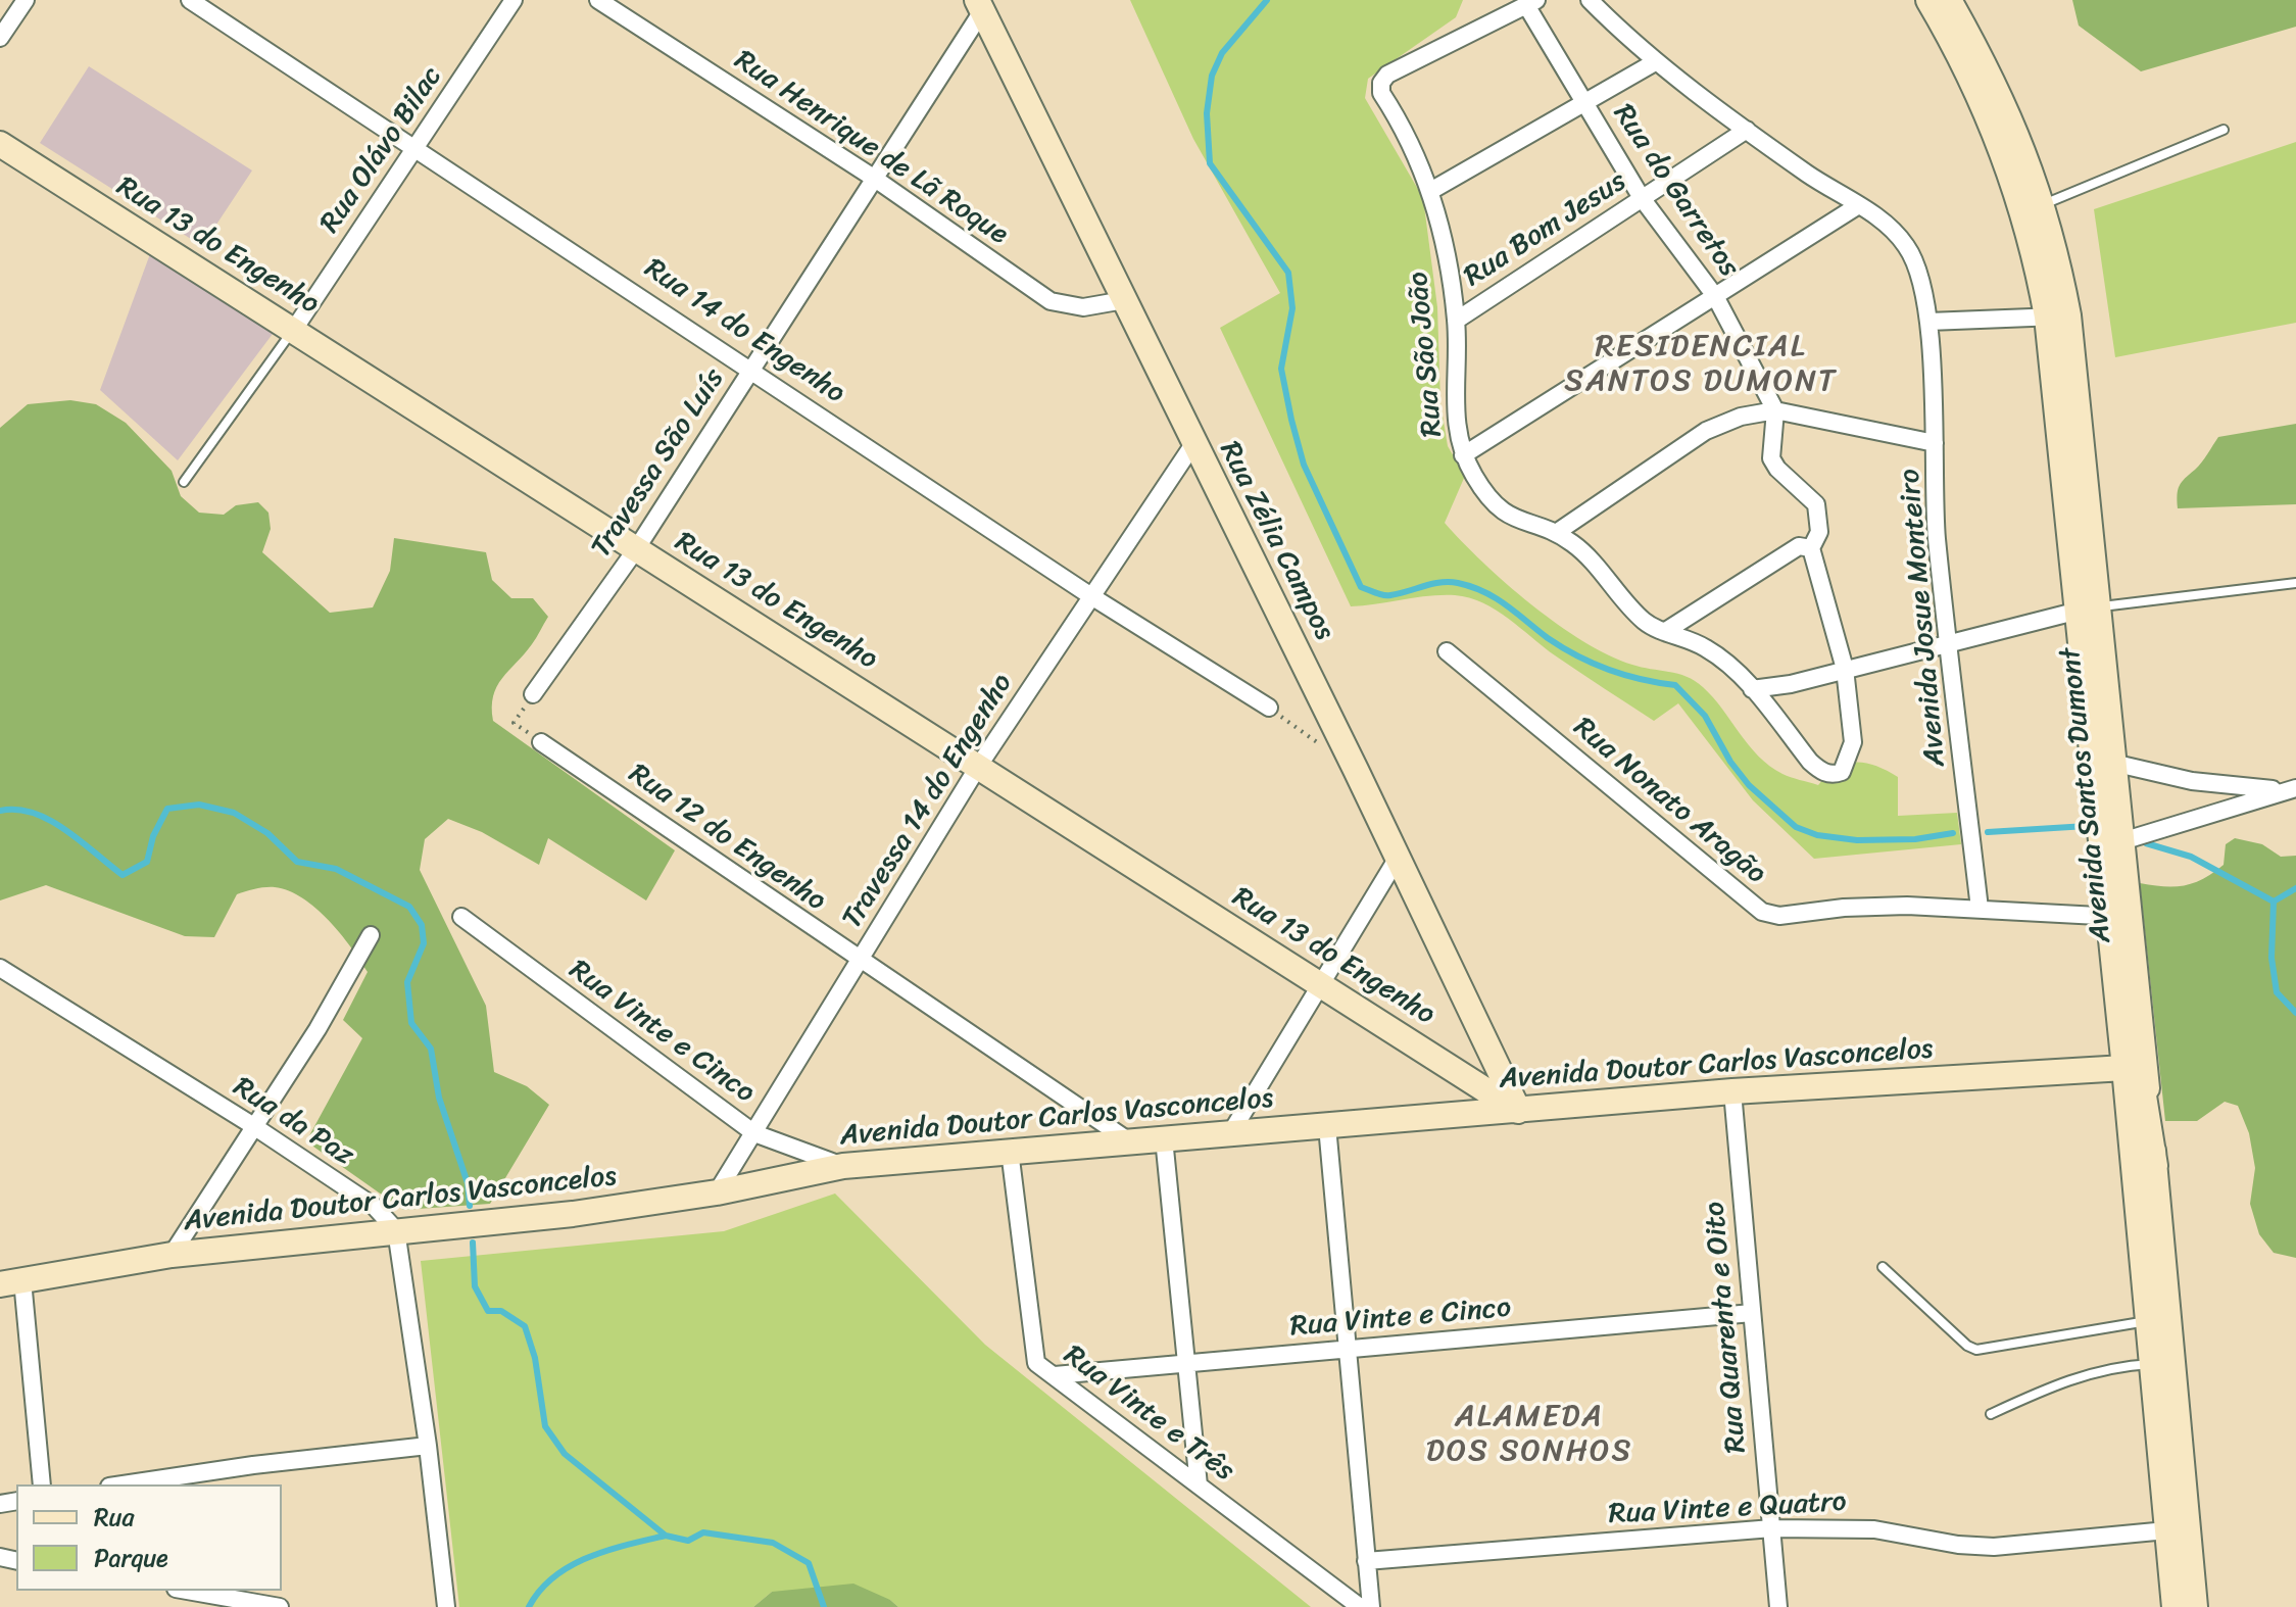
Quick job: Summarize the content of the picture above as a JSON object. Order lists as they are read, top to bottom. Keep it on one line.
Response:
{"streets":{"main road":["Rua 13 do Engenho","Rua Zélia Campos","Avenida Santos Dumont","Avenida Doutor Carlos Vasconcelos"],"street":["Rua Henrique de Lã Roque","Rua Olávo Bilac","Rua do Garretos","Rua Bom Jesus","Rua 14 do Engenho","Rua São João","Travessa São Luís","Avenida Josue Monteiro","Travessa 14 do Engenho","Rua Nonato Aragão","Rua 12 do Engenho","Rua Vinte e Cinco","Rua da Paz","Rua Quarenta e Oito","Rua Vinte e Três","Rua Vinte e Quatro"]},"crossings":[["Rua Henrique de Lã Roque","Travessa São Luís"],["Rua Henrique de Lã Roque","Rua Zélia Campos"],["Rua Olávo Bilac","Rua 13 do Engenho"],["Rua Olávo Bilac","Rua 14 do Engenho"],["Rua do Garretos","Rua Bom Jesus"],["Rua do Garretos","Rua São João"],["Rua Bom Jesus","Rua São João"],["Rua 13 do Engenho","Travessa São Luís"],["Rua 13 do Engenho","Rua Zélia Campos"],["Rua 13 do Engenho","Travessa 14 do Engenho"],["Rua 13 do Engenho","Avenida Doutor Carlos Vasconcelos"],["Rua 14 do Engenho","Travessa São Luís"],["Rua 14 do Engenho","Travessa 14 do Engenho"],["Travessa São Luís","Rua Zélia Campos"],["Rua Zélia Campos","Travessa 14 do Engenho"],["Rua Zélia Campos","Avenida Doutor Carlos Vasconcelos"],["Avenida Josue Monteiro","Rua Nonato Aragão"],["Avenida Santos Dumont","Rua Nonato Aragão"],["Avenida Santos Dumont","Avenida Doutor Carlos Vasconcelos"],["Avenida Santos Dumont","Rua Vinte e Quatro"],["Travessa 14 do Engenho","Rua 12 do Engenho"],["Travessa 14 do Engenho","Rua Vinte e Cinco"],["Travessa 14 do Engenho","Avenida Doutor Carlos Vasconcelos"],["Rua 12 do Engenho","Avenida Doutor Carlos Vasconcelos"],["Rua Vinte e Cinco","Avenida Doutor Carlos Vasconcelos"],["Rua Vinte e Cinco","Rua Quarenta e Oito"],["Rua Vinte e Cinco","Rua Vinte e Três"],["Avenida Doutor Carlos Vasconcelos","Rua da Paz"],["Avenida Doutor Carlos Vasconcelos","Rua Quarenta e Oito"],["Avenida Doutor Carlos Vasconcelos","Rua Vinte e Três"],["Rua Quarenta e Oito","Rua Vinte e Quatro"]],"districts":["RESIDENCIAL SANTOS DUMONT","ALAMEDA DOS SONHOS"],"legend":["Rua","Parque"]}
